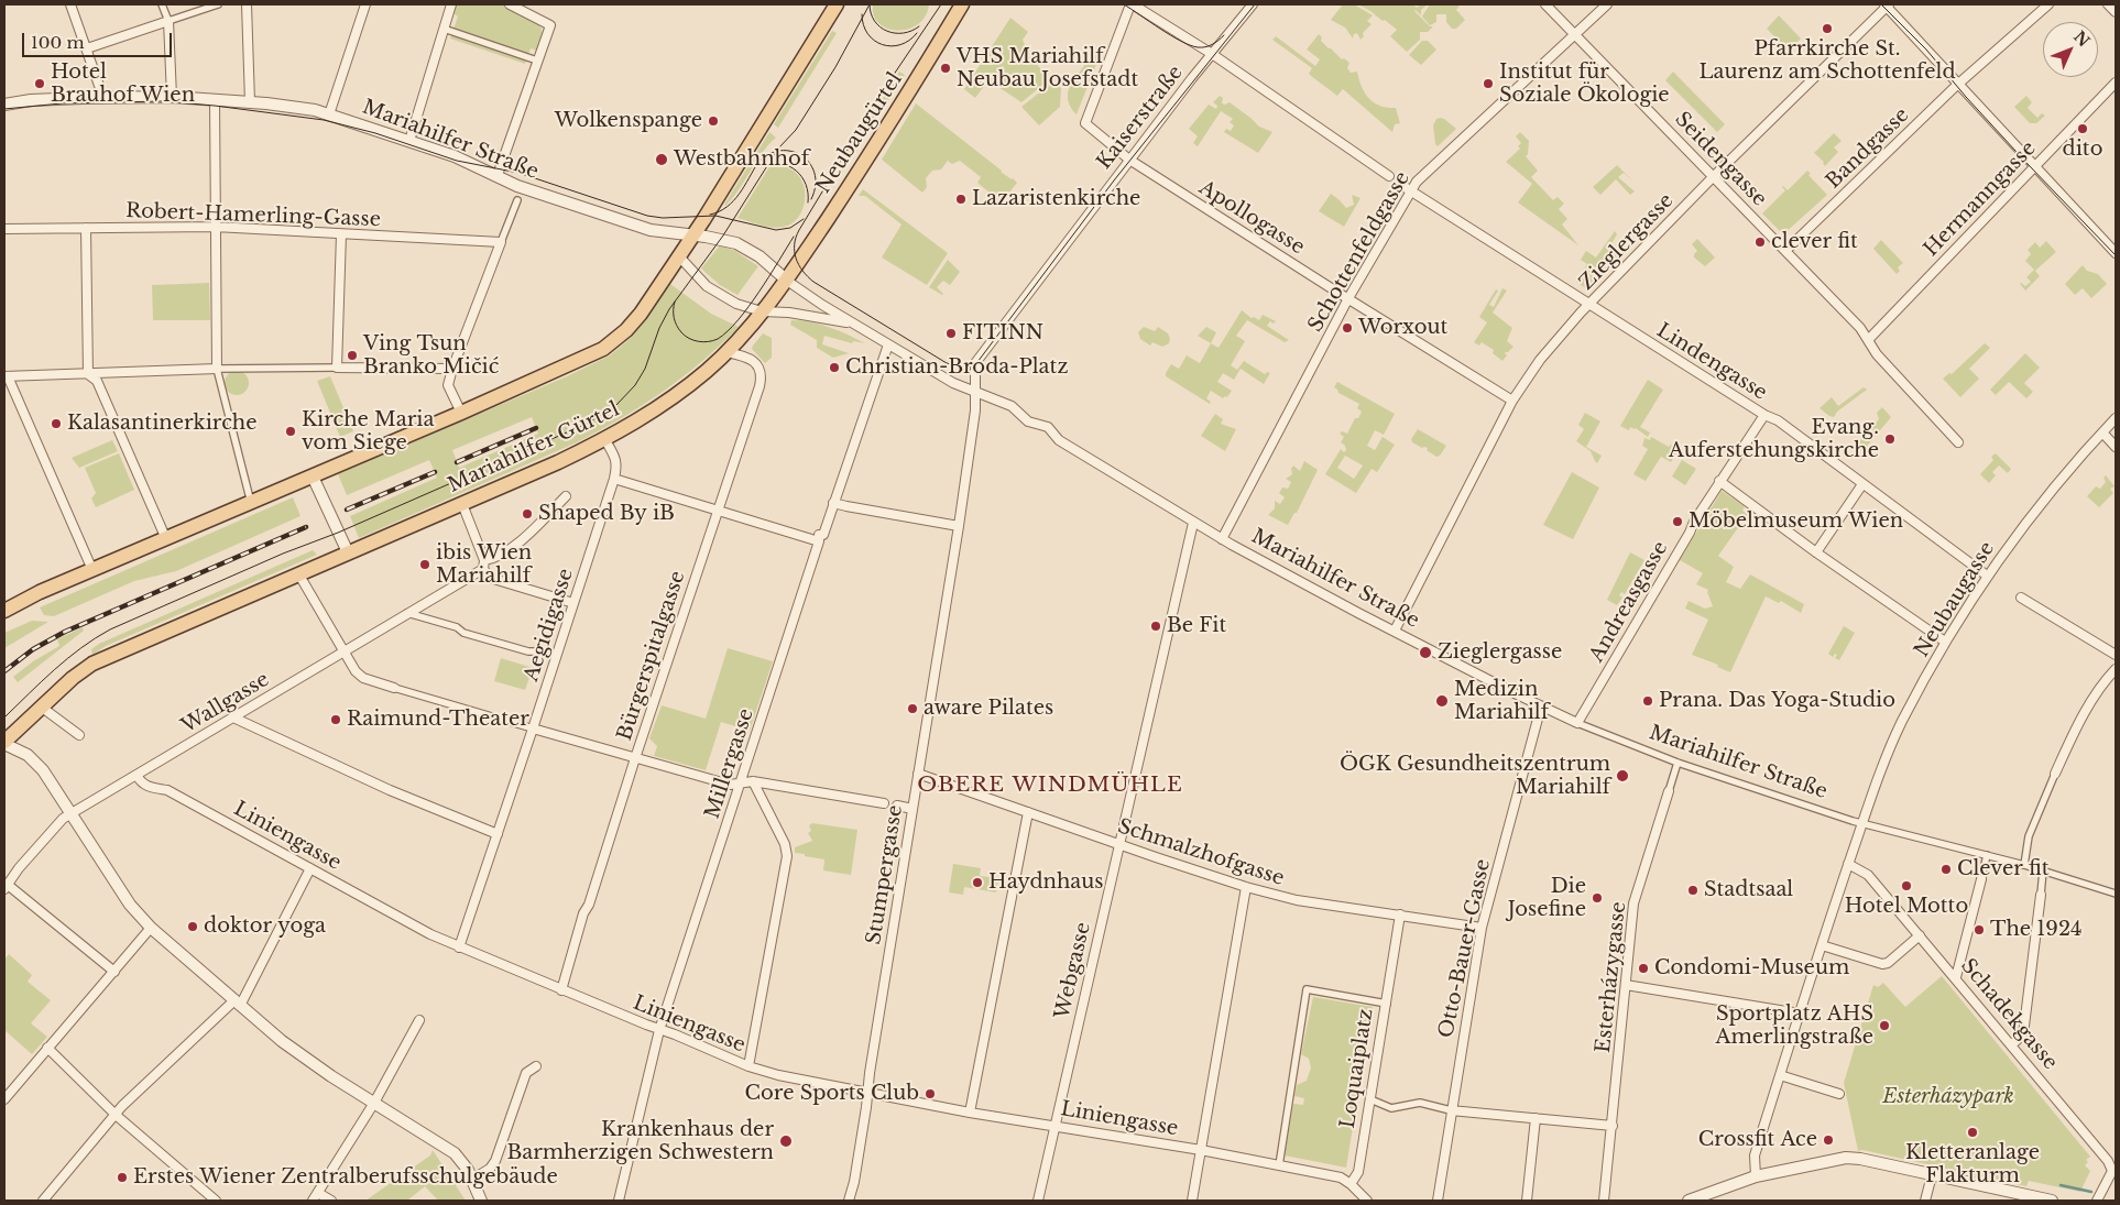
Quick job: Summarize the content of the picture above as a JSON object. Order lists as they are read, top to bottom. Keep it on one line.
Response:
{"streets":{"main road":["Neubaugürtel","Mariahilfer Gürtel"],"street":["Kaiserstraße","Mariahilfer Straße","Bandgasse","Seidengasse","Hermanngasse","Robert-Hamerling-Gasse","Apollogasse","Zieglergasse","Schottenfeldgasse","Lindengasse","Neubaugasse","Andreasgasse","Aegidigasse","Bürgerspitalgasse","Wallgasse","Millergasse","Liniengasse","Schmalzhofgasse","Stumpergasse","Otto-Bauer-Gasse","Webgasse","Esterházygasse","Schadekgasse","Loquaiplatz"]},"crossings":[["Kaiserstraße","Mariahilfer Straße"],["Kaiserstraße","Apollogasse"],["Kaiserstraße","Stumpergasse"],["Neubaugürtel","Mariahilfer Straße"],["Neubaugürtel","Mariahilfer Gürtel"],["Mariahilfer Straße","Zieglergasse"],["Mariahilfer Straße","Schottenfeldgasse"],["Mariahilfer Straße","Mariahilfer Gürtel"],["Mariahilfer Straße","Neubaugasse"],["Mariahilfer Straße","Andreasgasse"],["Mariahilfer Straße","Millergasse"],["Mariahilfer Straße","Stumpergasse"],["Mariahilfer Straße","Otto-Bauer-Gasse"],["Mariahilfer Straße","Webgasse"],["Mariahilfer Straße","Esterházygasse"],["Bandgasse","Seidengasse"],["Seidengasse","Hermanngasse"],["Seidengasse","Zieglergasse"],["Seidengasse","Schottenfeldgasse"],["Apollogasse","Zieglergasse"],["Apollogasse","Schottenfeldgasse"],["Zieglergasse","Lindengasse"],["Schottenfeldgasse","Lindengasse"],["Lindengasse","Neubaugasse"],["Lindengasse","Andreasgasse"],["Mariahilfer Gürtel","Aegidigasse"],["Mariahilfer Gürtel","Bürgerspitalgasse"],["Neubaugasse","Schadekgasse"],["Aegidigasse","Liniengasse"],["Bürgerspitalgasse","Liniengasse"],["Wallgasse","Liniengasse"],["Millergasse","Liniengasse"],["Liniengasse","Stumpergasse"],["Liniengasse","Webgasse"],["Liniengasse","Loquaiplatz"],["Schmalzhofgasse","Stumpergasse"],["Schmalzhofgasse","Otto-Bauer-Gasse"],["Schmalzhofgasse","Webgasse"]],"districts":["OBERE WINDMÜHLE"],"parks":["Esterházypark"],"places":["Pfarrkirche St. Laurenz am Schottenfeld","VHS Mariahilf Neubau Josefstadt","Hotel Brauhof Wien","Institut für Soziale Ökologie","Wolkenspange","dito","Westbahnhof","Lazaristenkirche","clever fit","Worxout","FITINN","Ving Tsun Branko Mičić","Christian-Broda-Platz","Kalasantinerkirche","Kirche Maria vom Siege","Evang. Auferstehungskirche","Shaped By iB","Möbelmuseum Wien","ibis Wien Mariahilf","Be Fit","Zieglergasse","Medizin Mariahilf","Prana. Das Yoga-Studio","aware Pilates","Raimund-Theater","ÖGK Gesundheitszentrum Mariahilf","Clever fit","Haydnhaus","Hotel Motto","Stadtsaal","Die Josefine","doktor yoga","The 1924","Condomi-Museum","Sportplatz AHS Amerlingstraße","Core Sports Club","Kletteranlage Flakturm","Crossfit Ace","Krankenhaus der Barmherzigen Schwestern","Erstes Wiener Zentralberufsschulgebäude"],"scale_bar":"100 m","north":"top right"}
